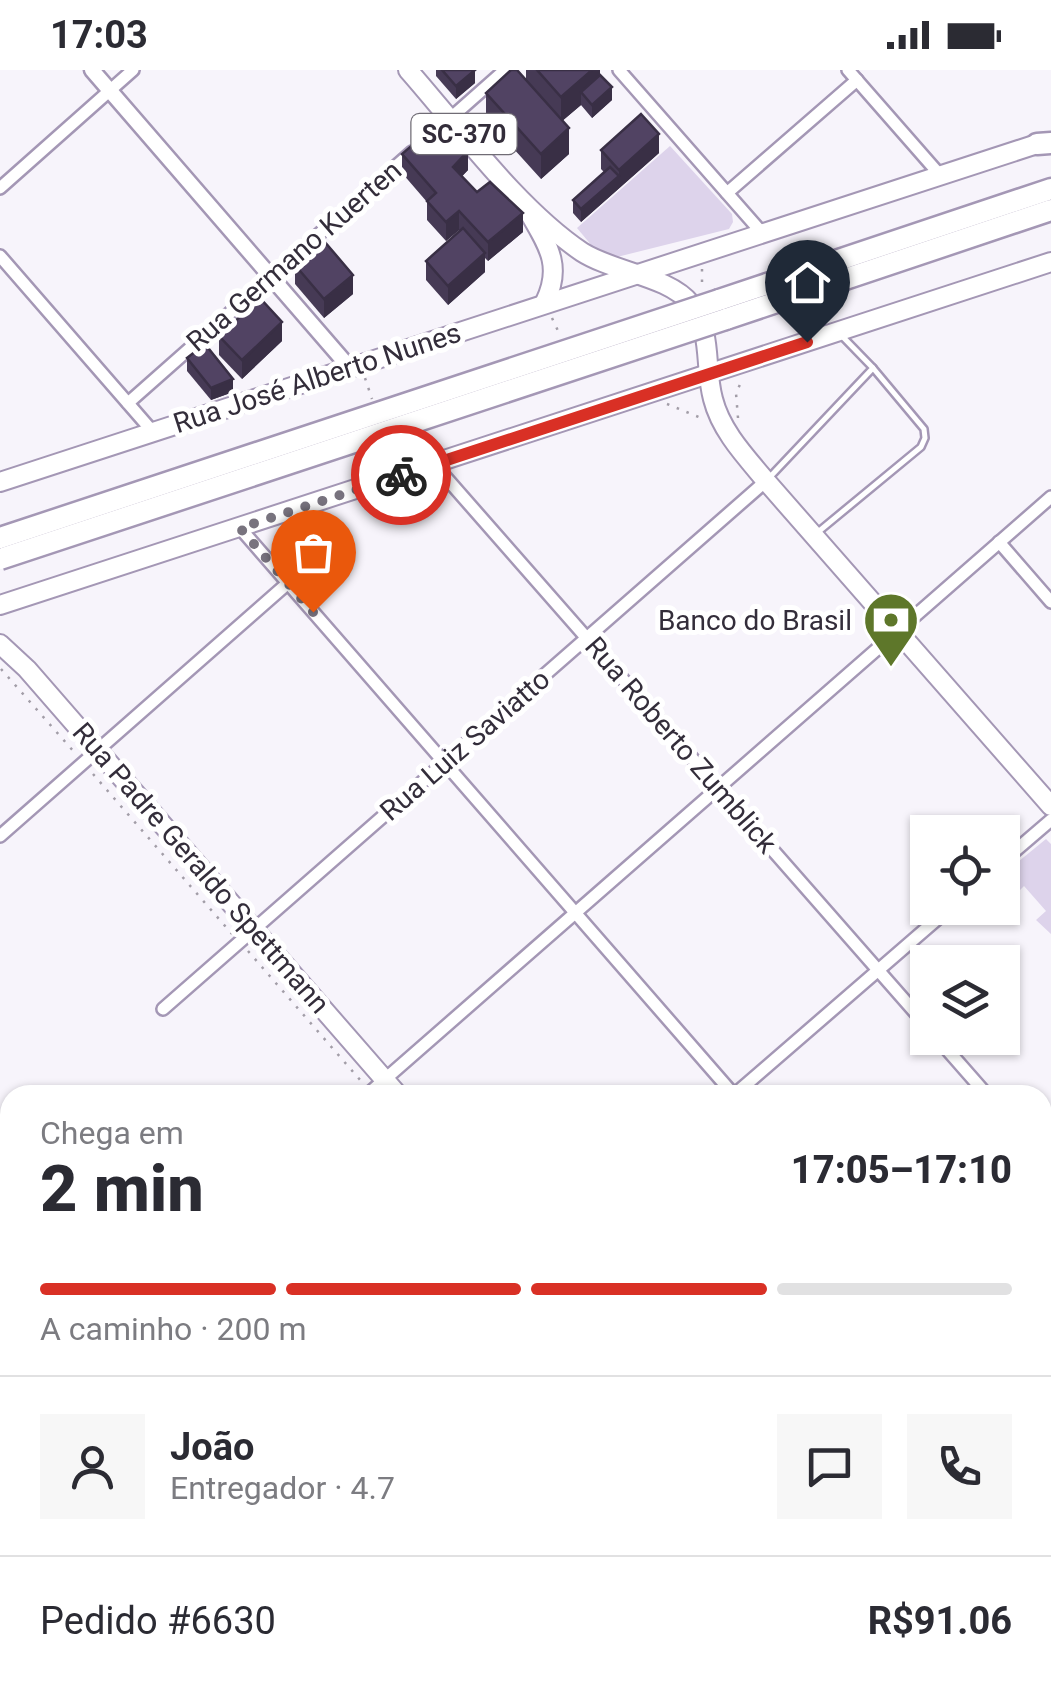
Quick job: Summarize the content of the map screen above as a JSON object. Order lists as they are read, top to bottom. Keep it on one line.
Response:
{"streets":{"main road":["SC-370","Rua José Alberto Nunes","Rua Padre Geraldo Spettmann"],"street":["Rua Germano Kuerten","Rua Luiz Saviatto","Rua Roberto Zumblick"]},"crossings":[["SC-370","Rua José Alberto Nunes"],["Rua Luiz Saviatto","Rua Roberto Zumblick"],["Rua Luiz Saviatto","Rua Padre Geraldo Spettmann"]],"places":{"bank":["Banco do Brasil"]},"page":{"status":"17:03","heading":["2 min","Chega em","17:05–17:10"],"panel":["João","Entregador · 4.7","Pedido #6630","R$91.06"],"bar":"A caminho · 200 m"}}
